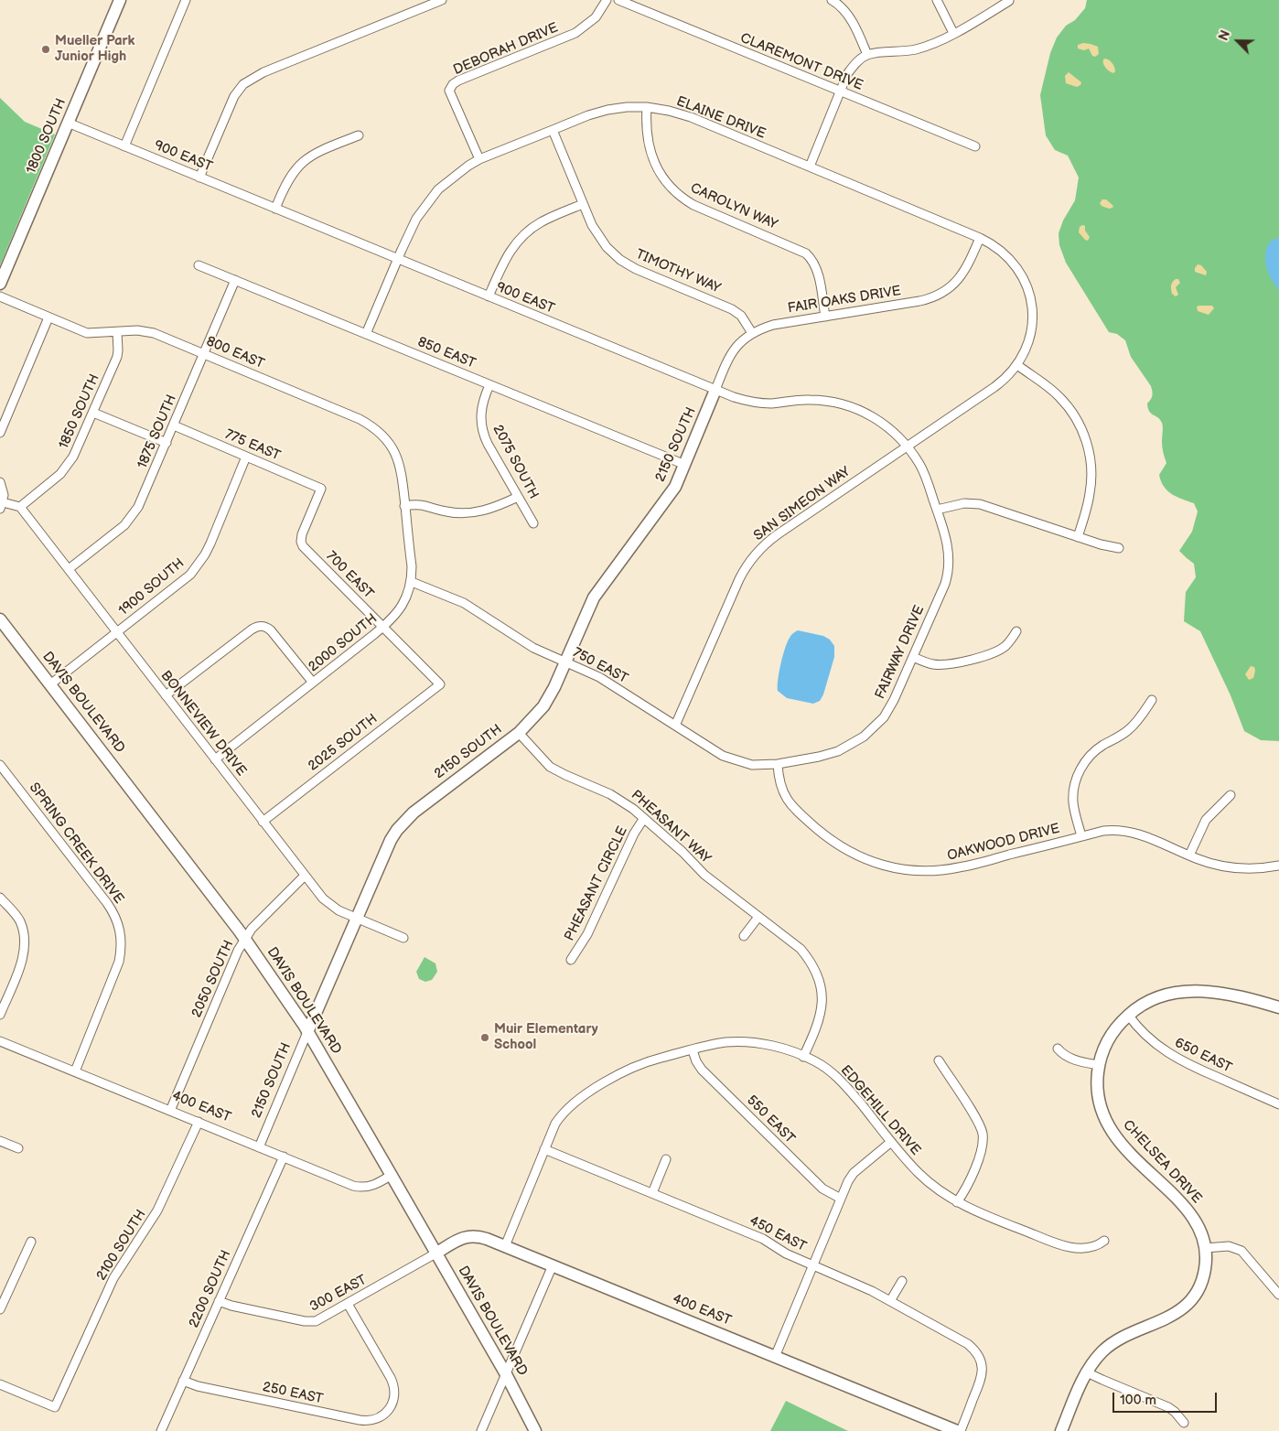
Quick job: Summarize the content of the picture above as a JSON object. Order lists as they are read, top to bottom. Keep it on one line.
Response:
{"streets":{"street":["DEBORAH DRIVE","CLAREMONT DRIVE","ELAINE DRIVE","1800 SOUTH","900 EAST","CAROLYN WAY","TIMOTHY WAY","FAIR OAKS DRIVE","800 EAST","850 EAST","1850 SOUTH","1875 SOUTH","2150 SOUTH","775 EAST","2075 SOUTH","SAN SIMEON WAY","700 EAST","1900 SOUTH","2000 SOUTH","FAIRWAY DRIVE","750 EAST","DAVIS BOULEVARD","BONNEVIEW DRIVE","2025 SOUTH","PHEASANT WAY","OAKWOOD DRIVE","SPRING CREEK DRIVE","PHEASANT CIRCLE","2050 SOUTH","650 EAST","400 EAST","EDGEHILL DRIVE","550 EAST","CHELSEA DRIVE","450 EAST","2100 SOUTH","2200 SOUTH","300 EAST","250 EAST"]},"crossings":[["DEBORAH DRIVE","ELAINE DRIVE"],["ELAINE DRIVE","900 EAST"],["ELAINE DRIVE","CAROLYN WAY"],["ELAINE DRIVE","TIMOTHY WAY"],["ELAINE DRIVE","FAIR OAKS DRIVE"],["ELAINE DRIVE","850 EAST"],["ELAINE DRIVE","SAN SIMEON WAY"],["1800 SOUTH","900 EAST"],["900 EAST","FAIR OAKS DRIVE"],["900 EAST","2150 SOUTH"],["900 EAST","SAN SIMEON WAY"],["900 EAST","FAIRWAY DRIVE"],["CAROLYN WAY","FAIR OAKS DRIVE"],["TIMOTHY WAY","FAIR OAKS DRIVE"],["FAIR OAKS DRIVE","2150 SOUTH"],["800 EAST","1850 SOUTH"],["800 EAST","1875 SOUTH"],["800 EAST","2000 SOUTH"],["850 EAST","1875 SOUTH"],["850 EAST","2150 SOUTH"],["850 EAST","2075 SOUTH"],["1850 SOUTH","BONNEVIEW DRIVE"],["1875 SOUTH","775 EAST"],["1875 SOUTH","BONNEVIEW DRIVE"],["2150 SOUTH","750 EAST"],["2150 SOUTH","DAVIS BOULEVARD"],["2150 SOUTH","BONNEVIEW DRIVE"],["2150 SOUTH","PHEASANT WAY"],["2150 SOUTH","400 EAST"],["775 EAST","700 EAST"],["775 EAST","1900 SOUTH"],["SAN SIMEON WAY","750 EAST"],["700 EAST","2000 SOUTH"],["700 EAST","2025 SOUTH"],["1900 SOUTH","DAVIS BOULEVARD"],["1900 SOUTH","BONNEVIEW DRIVE"],["2000 SOUTH","750 EAST"],["2000 SOUTH","BONNEVIEW DRIVE"],["FAIRWAY DRIVE","750 EAST"],["FAIRWAY DRIVE","OAKWOOD DRIVE"],["750 EAST","OAKWOOD DRIVE"],["DAVIS BOULEVARD","2050 SOUTH"],["DAVIS BOULEVARD","400 EAST"],["DAVIS BOULEVARD","300 EAST"],["BONNEVIEW DRIVE","2025 SOUTH"],["BONNEVIEW DRIVE","2050 SOUTH"],["PHEASANT WAY","PHEASANT CIRCLE"],["PHEASANT WAY","EDGEHILL DRIVE"],["SPRING CREEK DRIVE","400 EAST"],["2050 SOUTH","400 EAST"],["650 EAST","CHELSEA DRIVE"],["400 EAST","EDGEHILL DRIVE"],["400 EAST","450 EAST"],["400 EAST","2100 SOUTH"],["400 EAST","2200 SOUTH"],["400 EAST","300 EAST"],["EDGEHILL DRIVE","550 EAST"],["EDGEHILL DRIVE","450 EAST"],["2200 SOUTH","300 EAST"],["2200 SOUTH","250 EAST"],["300 EAST","250 EAST"]],"places":["Mueller Park Junior High","Muir Elementary School"],"scale_bar":"100 m","north":"top left"}
